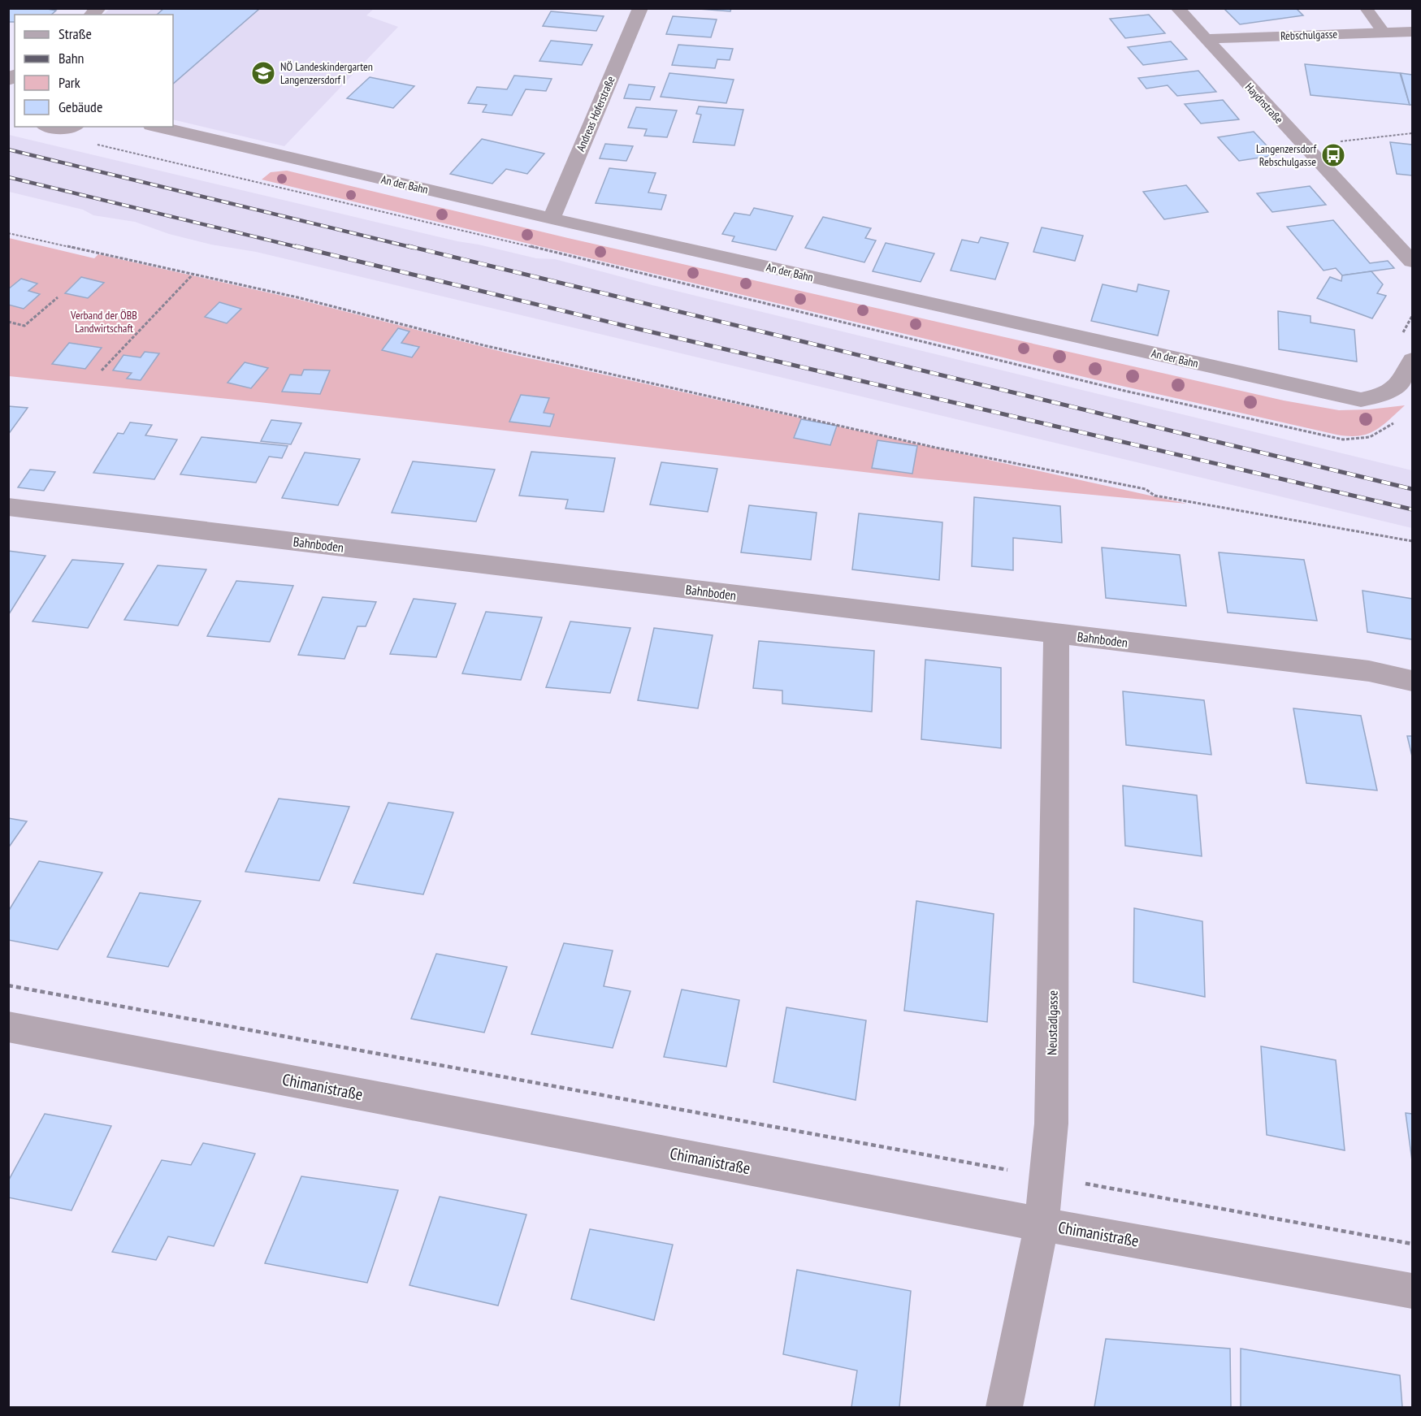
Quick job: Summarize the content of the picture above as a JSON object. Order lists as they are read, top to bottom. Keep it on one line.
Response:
{"streets":{"street":["Rebschulgasse","Haydnstraße","Andreas Hoferstraße","An der Bahn","Bahnboden","Neustadlgasse","Chimanistraße"]},"crossings":[["Rebschulgasse","Haydnstraße"],["Andreas Hoferstraße","An der Bahn"],["Bahnboden","Neustadlgasse"],["Neustadlgasse","Chimanistraße"]],"parks":["Verband der ÖBB Landwirtschaft"],"places":{"school or university":["NÖ Landeskindergarten Langenzersdorf I"],"bus stop":["Langenzersdorf Rebschulgasse"]},"legend":["Straße","Bahn","Park","Gebäude"]}
